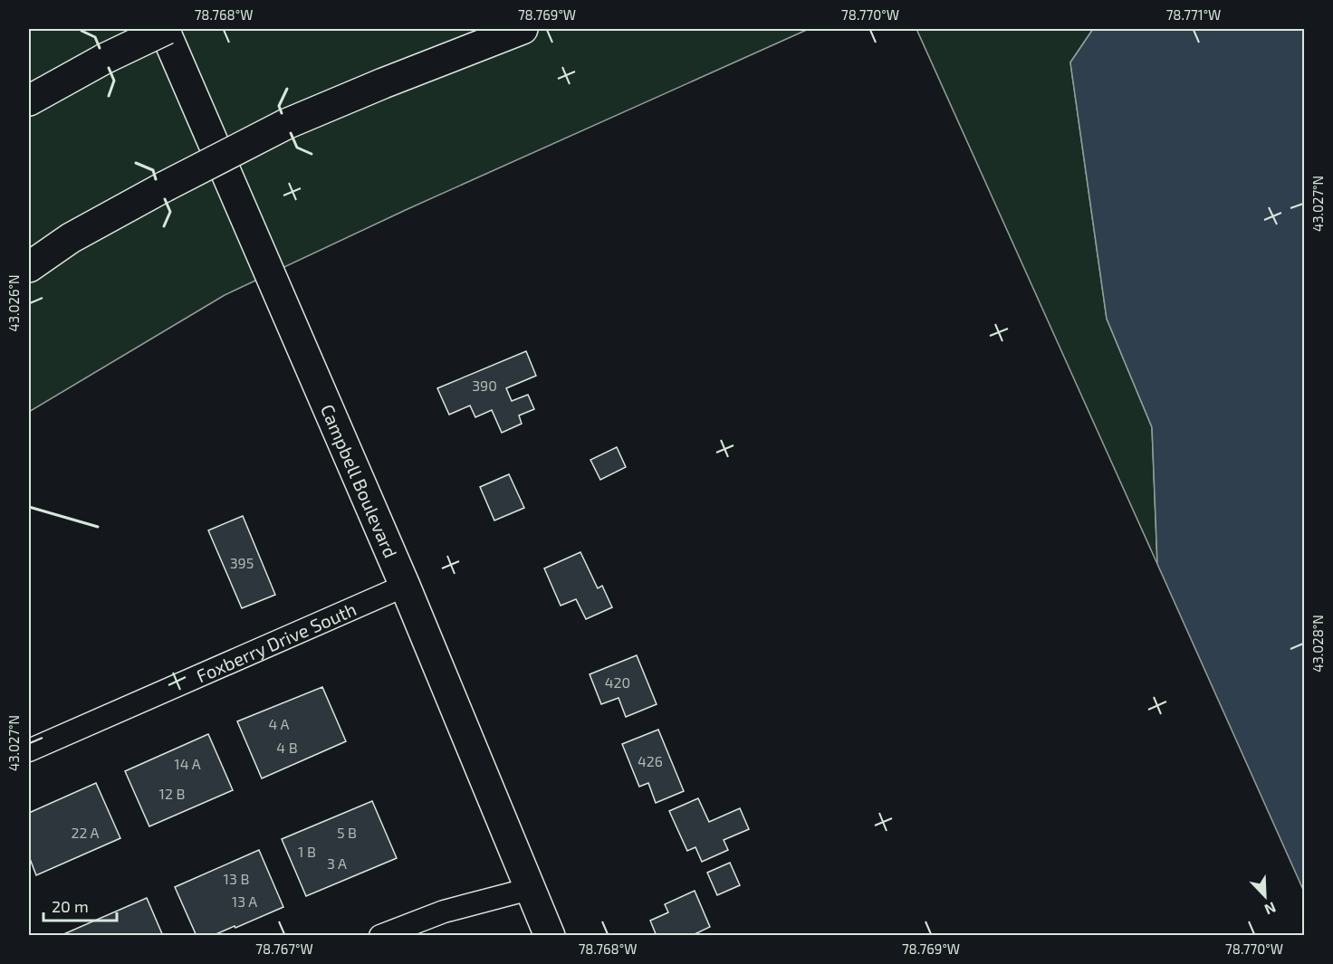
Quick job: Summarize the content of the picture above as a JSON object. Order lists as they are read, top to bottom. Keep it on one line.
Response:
{"streets":{"main road":["Campbell Boulevard"],"street":["Foxberry Drive South"]},"crossings":[["Campbell Boulevard","Foxberry Drive South"]],"house_numbers":["390","395","420","4 A","4 B","426","14 A","12 B","22 A","5 B","1 B","3 A","13 B","13 A"],"scale_bar":"20 m","north":"bottom right","coordinates":["78.768°W","78.769°W","78.770°W","78.771°W","43.027°N","43.026°N","43.028°N","78.767°W"]}
